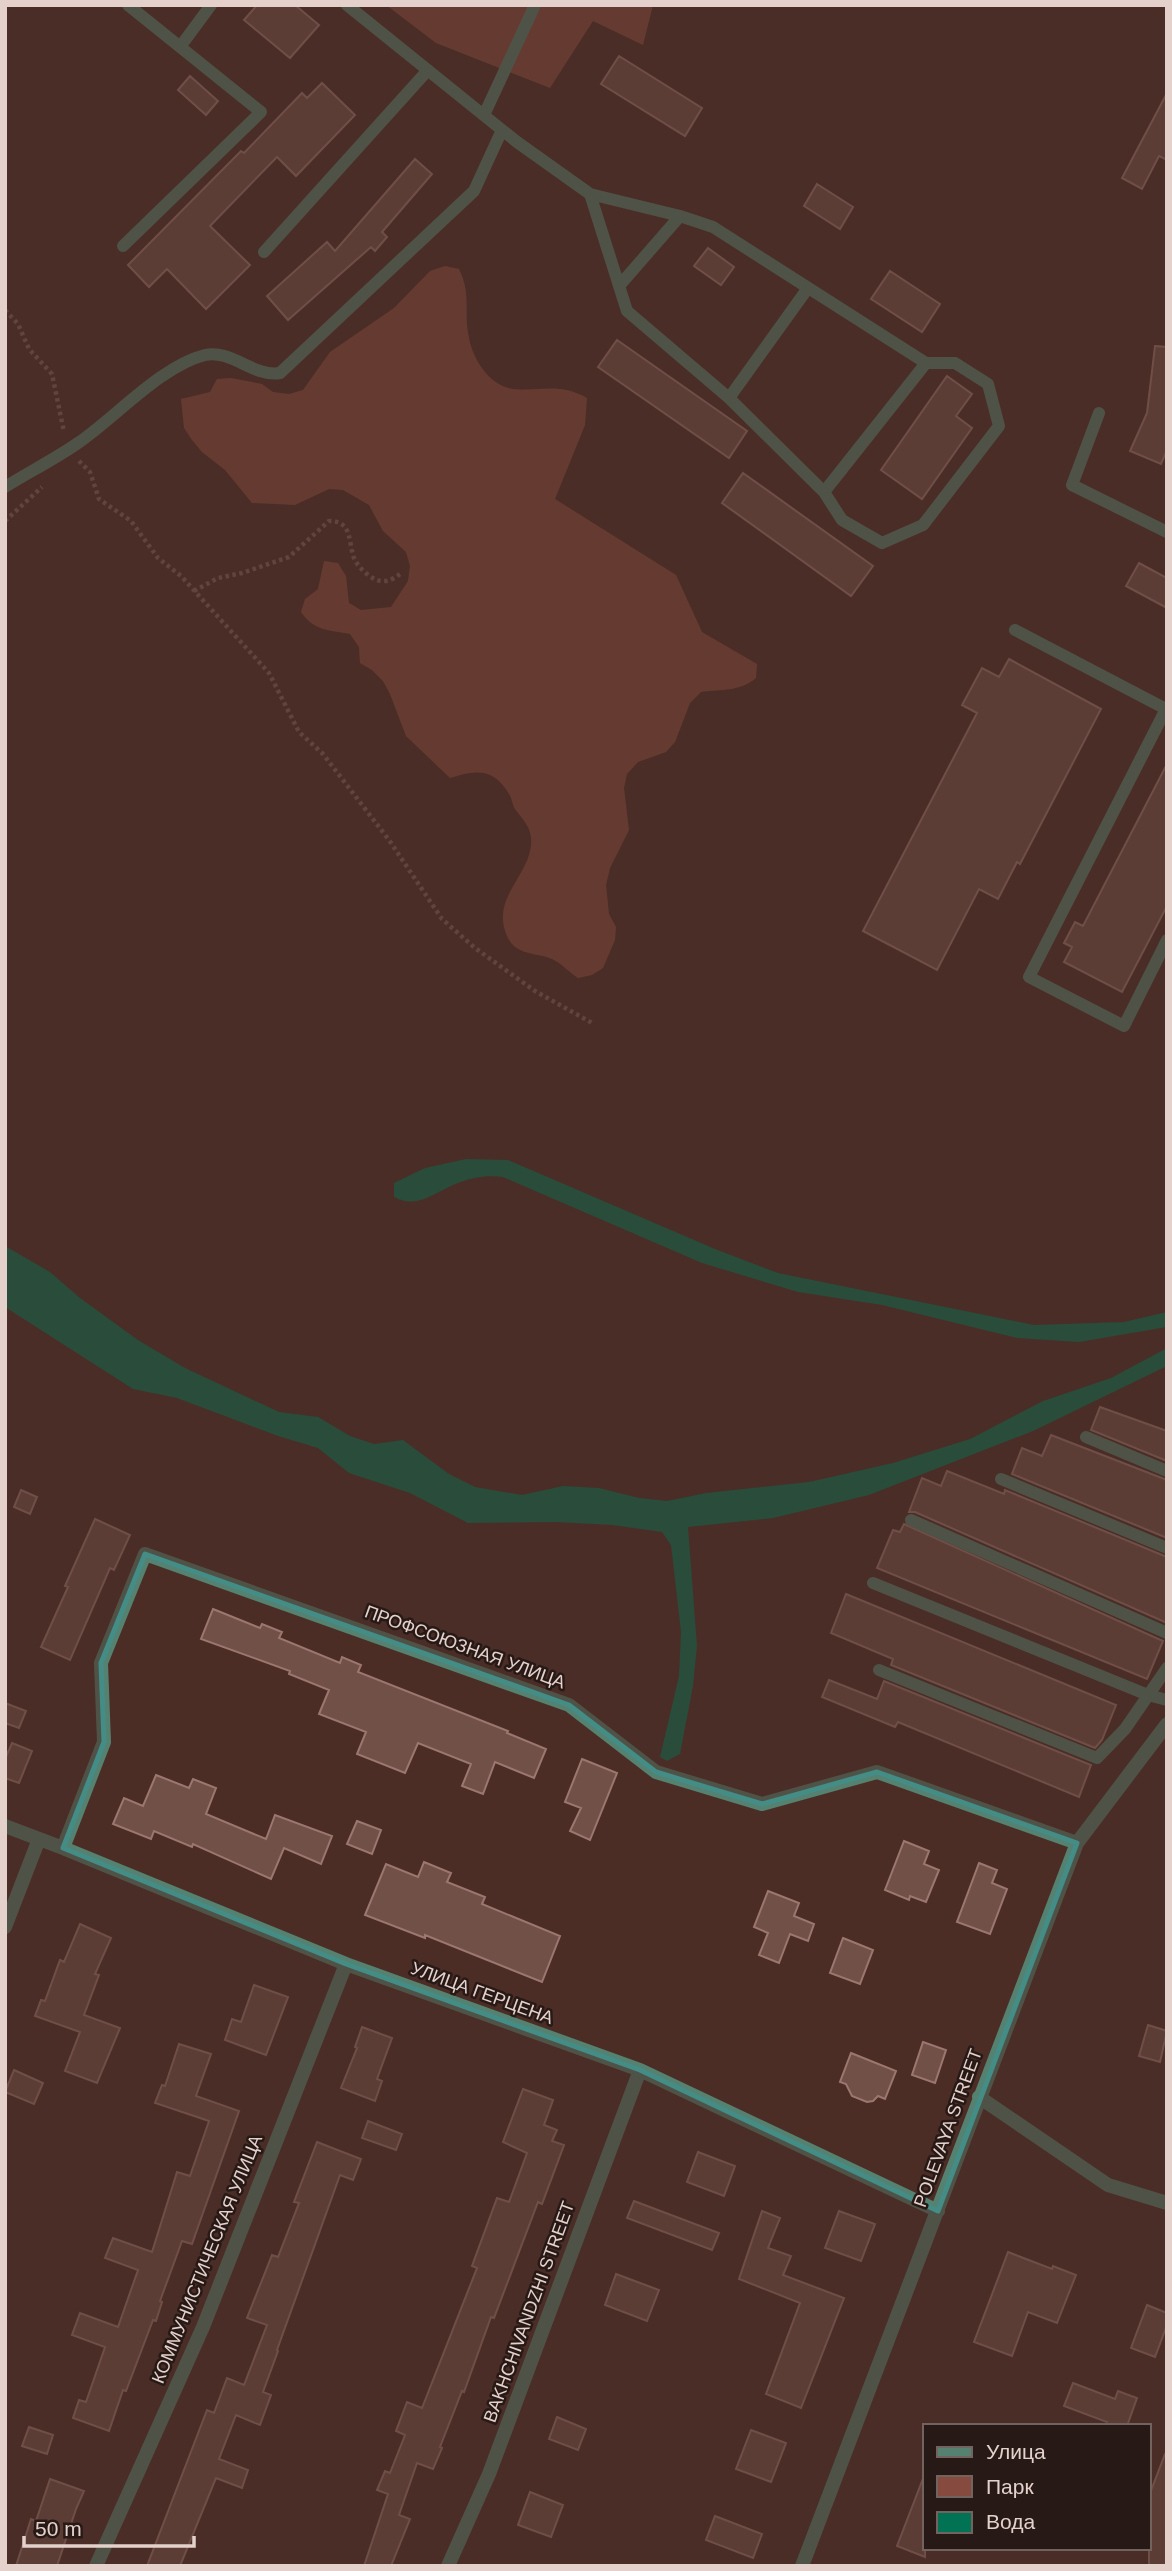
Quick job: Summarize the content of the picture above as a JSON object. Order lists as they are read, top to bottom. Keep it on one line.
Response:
{"streets":{"street":["ПРОФСОЮЗНАЯ УЛИЦА","УЛИЦА ГЕРЦЕНА","POLEVAYA STREET","КОММУНИСТИЧЕСКАЯ УЛИЦА","BAKHCHIVANDZHI STREET"]},"crossings":[["ПРОФСОЮЗНАЯ УЛИЦА","УЛИЦА ГЕРЦЕНА"],["ПРОФСОЮЗНАЯ УЛИЦА","POLEVAYA STREET"],["УЛИЦА ГЕРЦЕНА","POLEVAYA STREET"],["УЛИЦА ГЕРЦЕНА","КОММУНИСТИЧЕСКАЯ УЛИЦА"],["УЛИЦА ГЕРЦЕНА","BAKHCHIVANDZHI STREET"]],"legend":["Улица","Парк","Вода"],"scale_bar":"50 m"}
